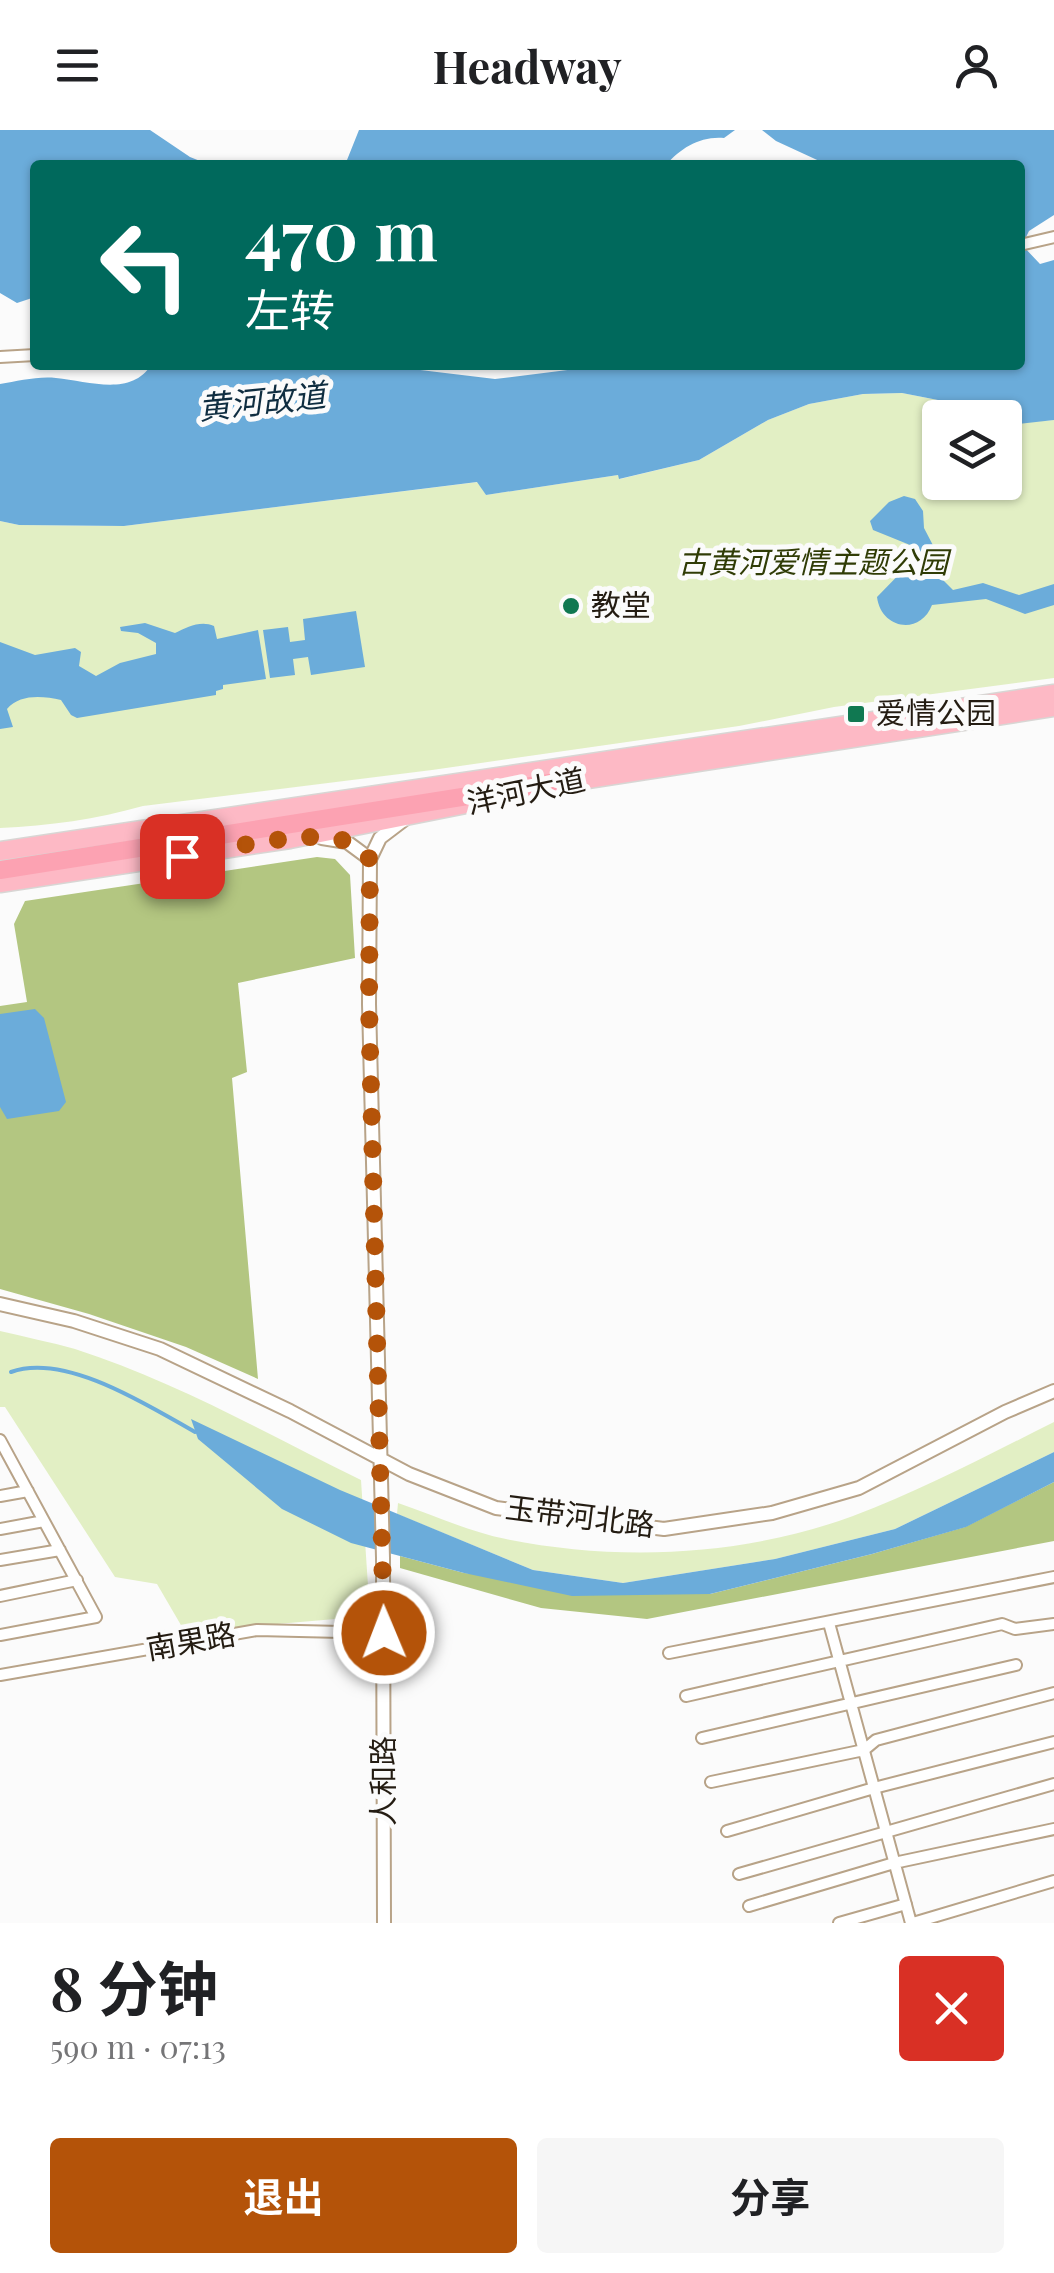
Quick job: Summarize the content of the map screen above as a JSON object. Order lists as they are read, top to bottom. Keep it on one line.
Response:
{"streets":{"main road":["洋河大道"],"street":["玉带河北路","南果路","人和路"]},"crossings":[["玉带河北路","人和路"],["南果路","人和路"]],"water":["黄河故道"],"parks":["古黄河爱情主题公园"],"places":{"other":["教堂"],"transit":["爱情公园"]},"page":{"header":"Headway","turn":["470 m","左转"],"heading":["8 分钟","590 m · 07:13"],"buttons":["退出","分享"]}}
